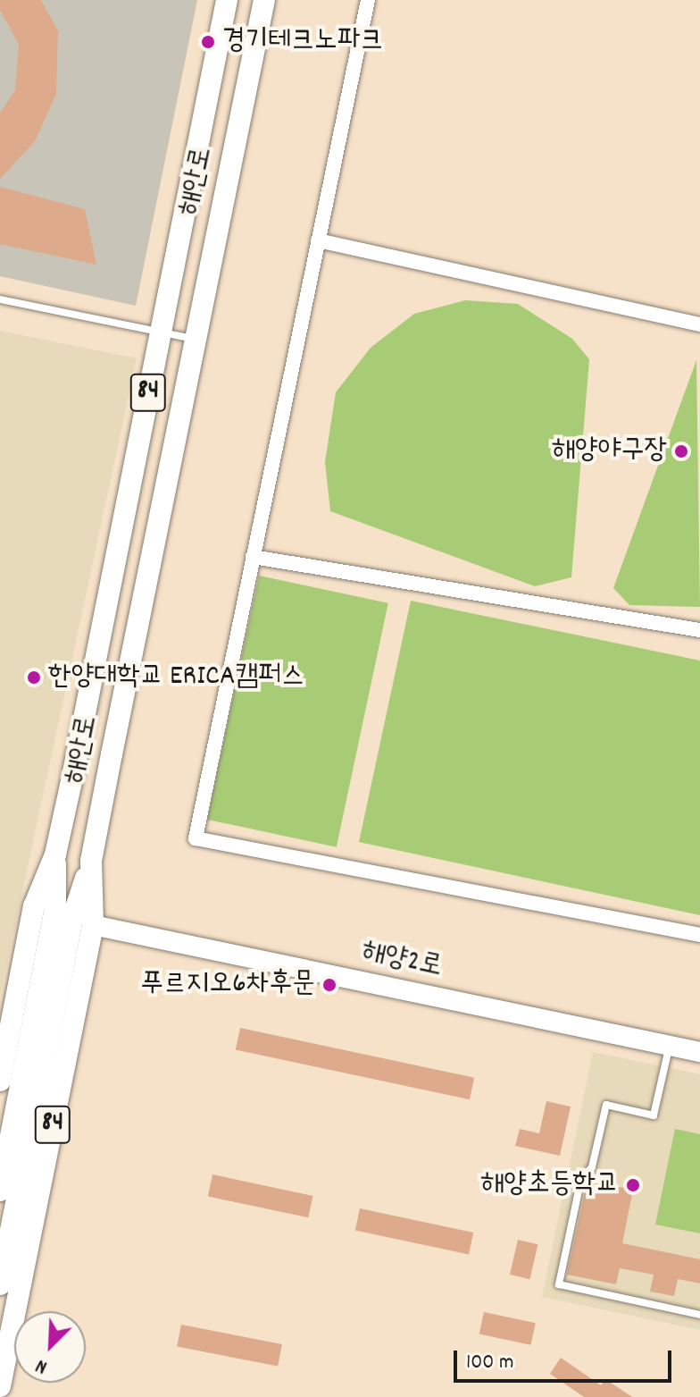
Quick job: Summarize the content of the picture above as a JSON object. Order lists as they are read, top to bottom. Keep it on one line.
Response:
{"streets":{"main road":["해안로","84"],"street":["해양2로"]},"crossings":[["해안로","해양2로"]],"places":["경기테크노파크","해양야구장","한양대학교 ERICA캠퍼스","푸르지오6차후문","해양초등학교"],"scale_bar":"100 m","north":"bottom left"}
